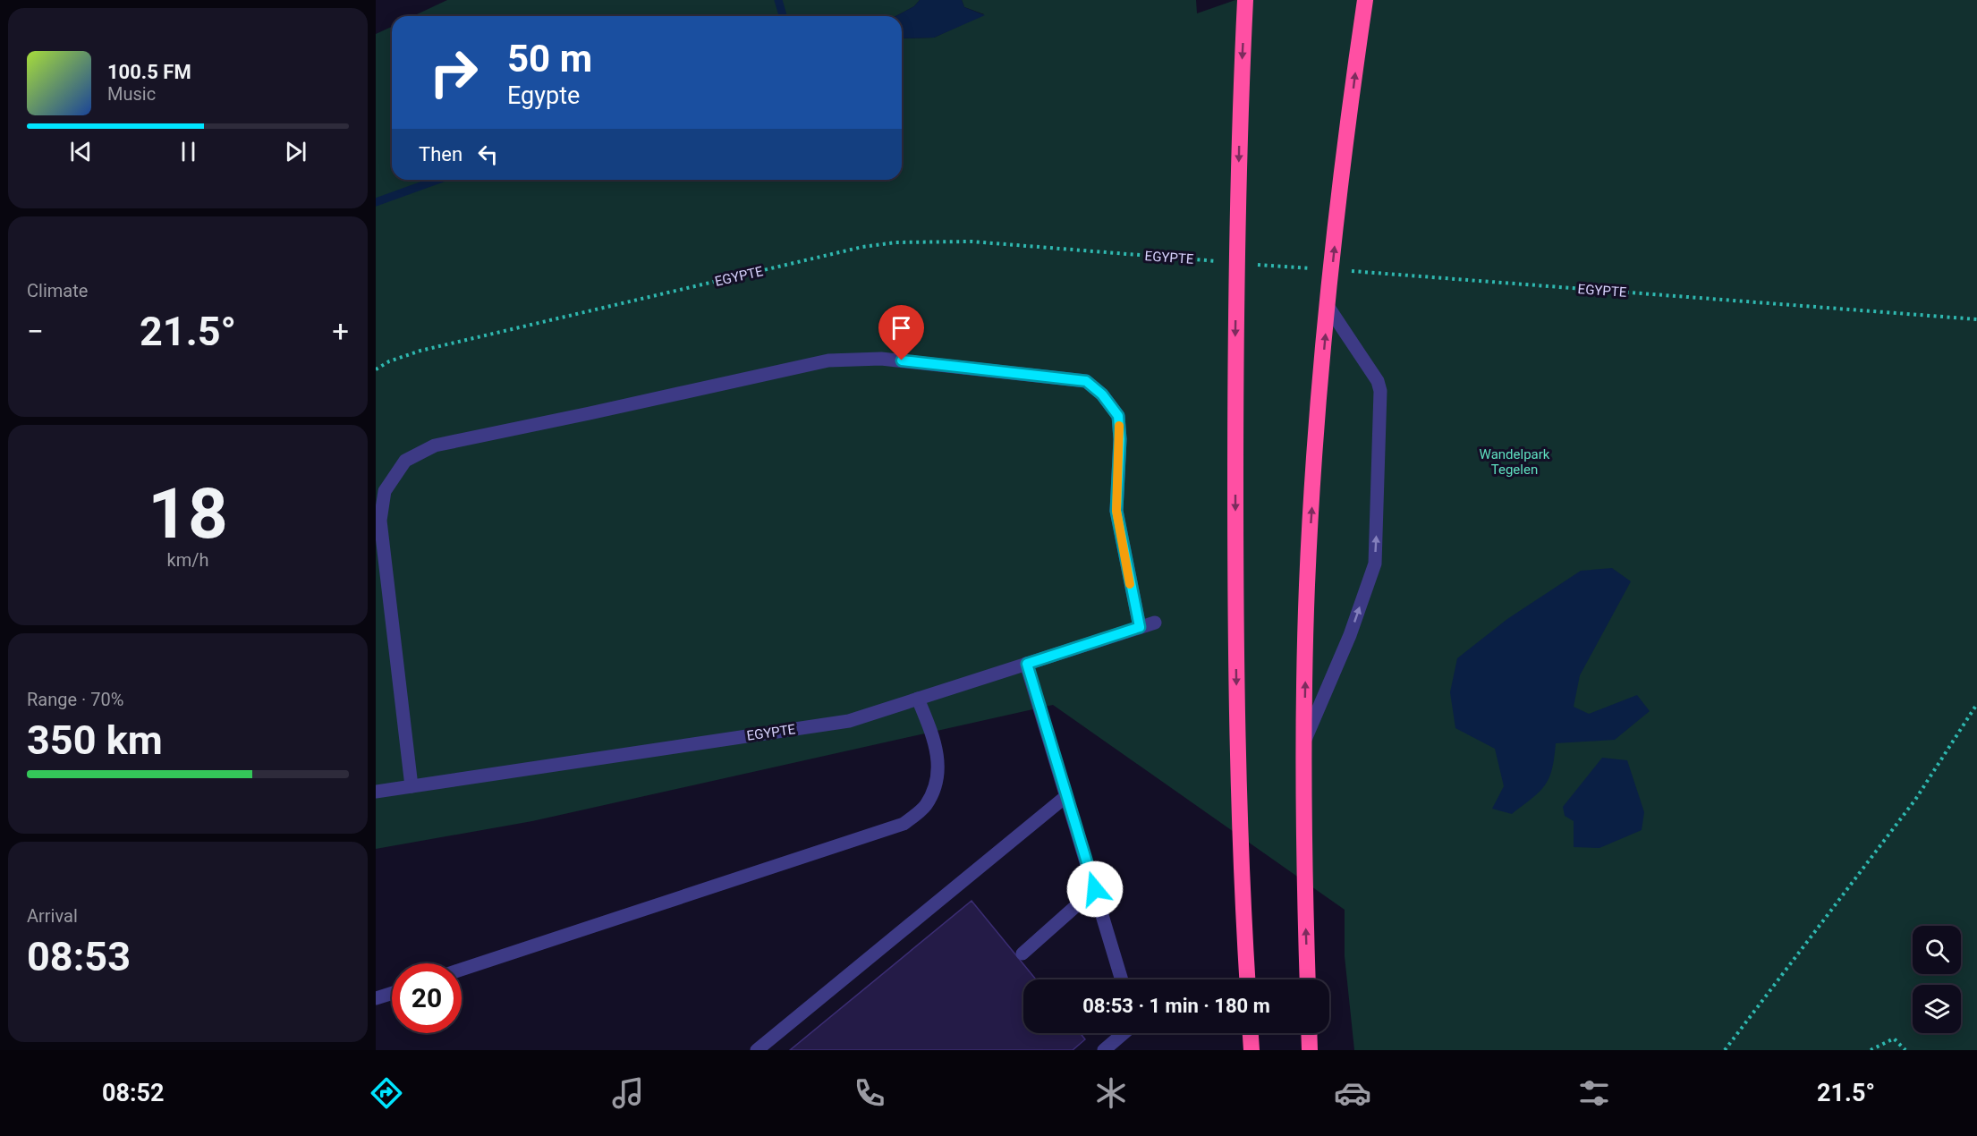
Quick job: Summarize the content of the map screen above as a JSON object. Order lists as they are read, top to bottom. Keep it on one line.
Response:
{"streets":{"street":["EGYPTE"]},"parks":["Wandelpark Tegelen"],"page":{"turn":["50 m","Egypte"],"song":["100.5 FM","Music"],"then":"Then","tile":["Climate",["18","km/h"],["Range · 70%","350 km"],["Arrival","08:53"]],"heat":["−","21.5°","+"],"limit":"20","trip":"08:53 · 1 min · 180 m","tabs":["08:52","21.5°"]}}
